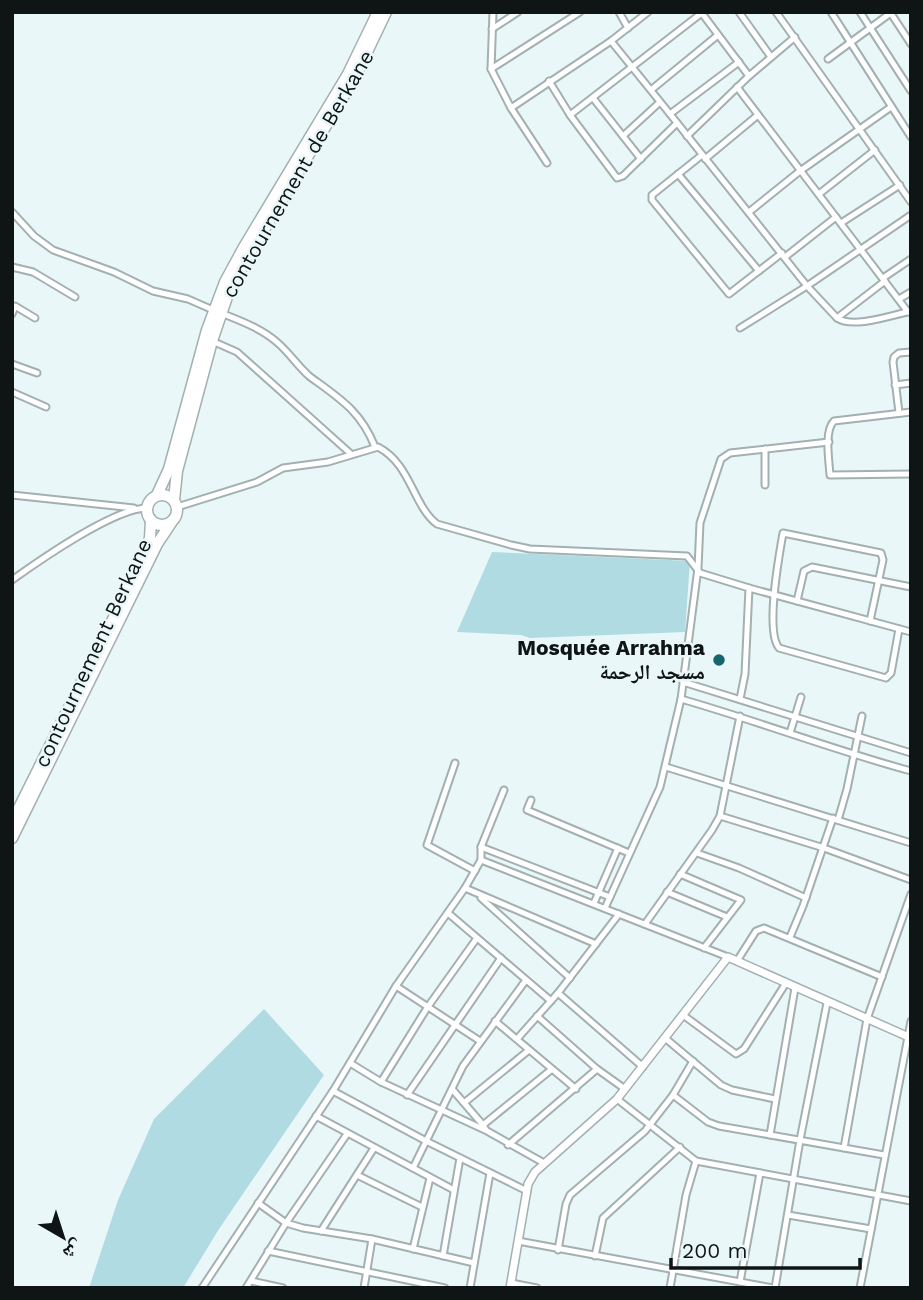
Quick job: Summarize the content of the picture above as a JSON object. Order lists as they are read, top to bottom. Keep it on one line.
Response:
{"streets":{"highway":["contournement de Berkane","contournement Berkane"]},"crossings":[["contournement de Berkane","contournement Berkane"]],"places":["Mosquée Arrahma مسجد الرحمة"],"scale_bar":"200 m","north":"bottom right"}
